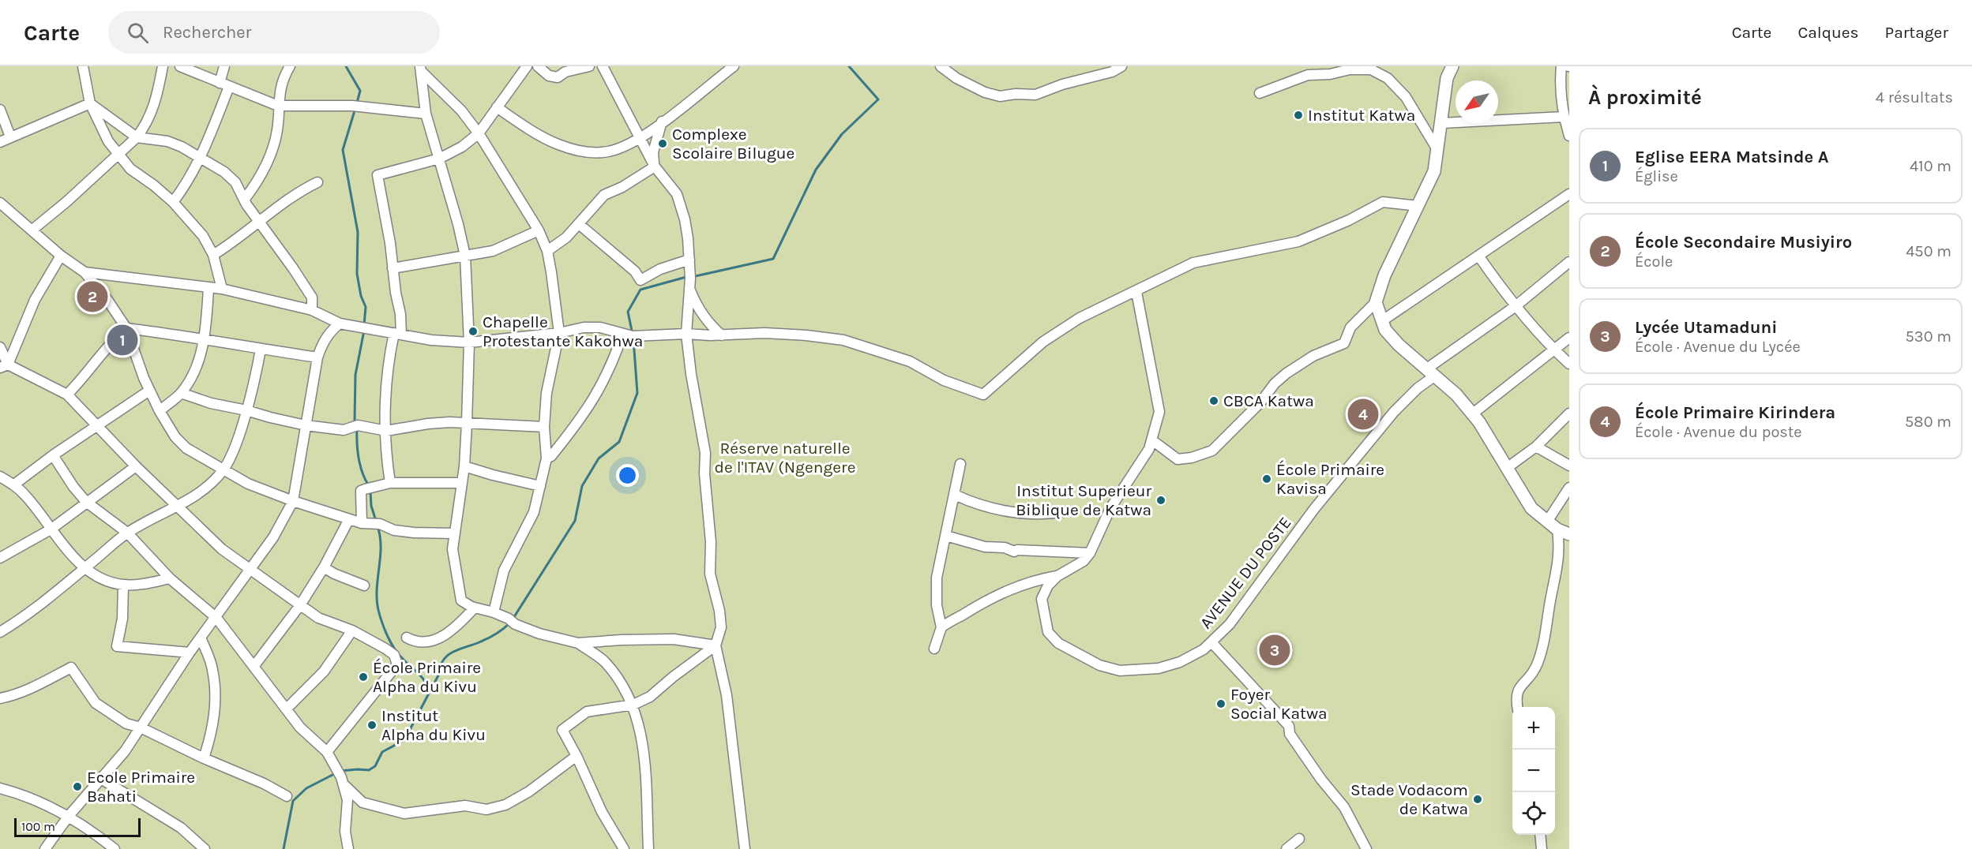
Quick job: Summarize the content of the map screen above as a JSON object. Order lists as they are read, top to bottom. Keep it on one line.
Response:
{"streets":{"street":["AVENUE DU POSTE"]},"parks":["Réserve naturelle de l'ITAV (Ngengere"],"places":["Institut Katwa","Complexe Scolaire Bilugue","Chapelle Protestante Kakohwa","CBCA Katwa","École Primaire Kavisa","Institut Superieur Biblique de Katwa","École Primaire Alpha du Kivu","Foyer Social Katwa","Institut Alpha du Kivu","Ecole Primaire Bahati","Stade Vodacom de Katwa"],"scale_bar":"100 m","north":"bottom left","page":{"header":"Carte","search":"Rechercher","nav":["Carte","Calques","Partager"],"heading":["À proximité","4 résultats"],"list":[{"mark":"1","name":"Eglise EERA Matsinde A","note":"Église","value":"410 m"},{"mark":"2","name":"École Secondaire Musiyiro","note":"École","value":"450 m"},{"mark":"3","name":"Lycée Utamaduni","note":"École · Avenue du Lycée","value":"530 m"},{"mark":"4","name":"École Primaire Kirindera","note":"École · Avenue du poste","value":"580 m"}],"pins":["2","1","4","3"],"map_buttons":["+","−"],"scale":"100 m"}}
